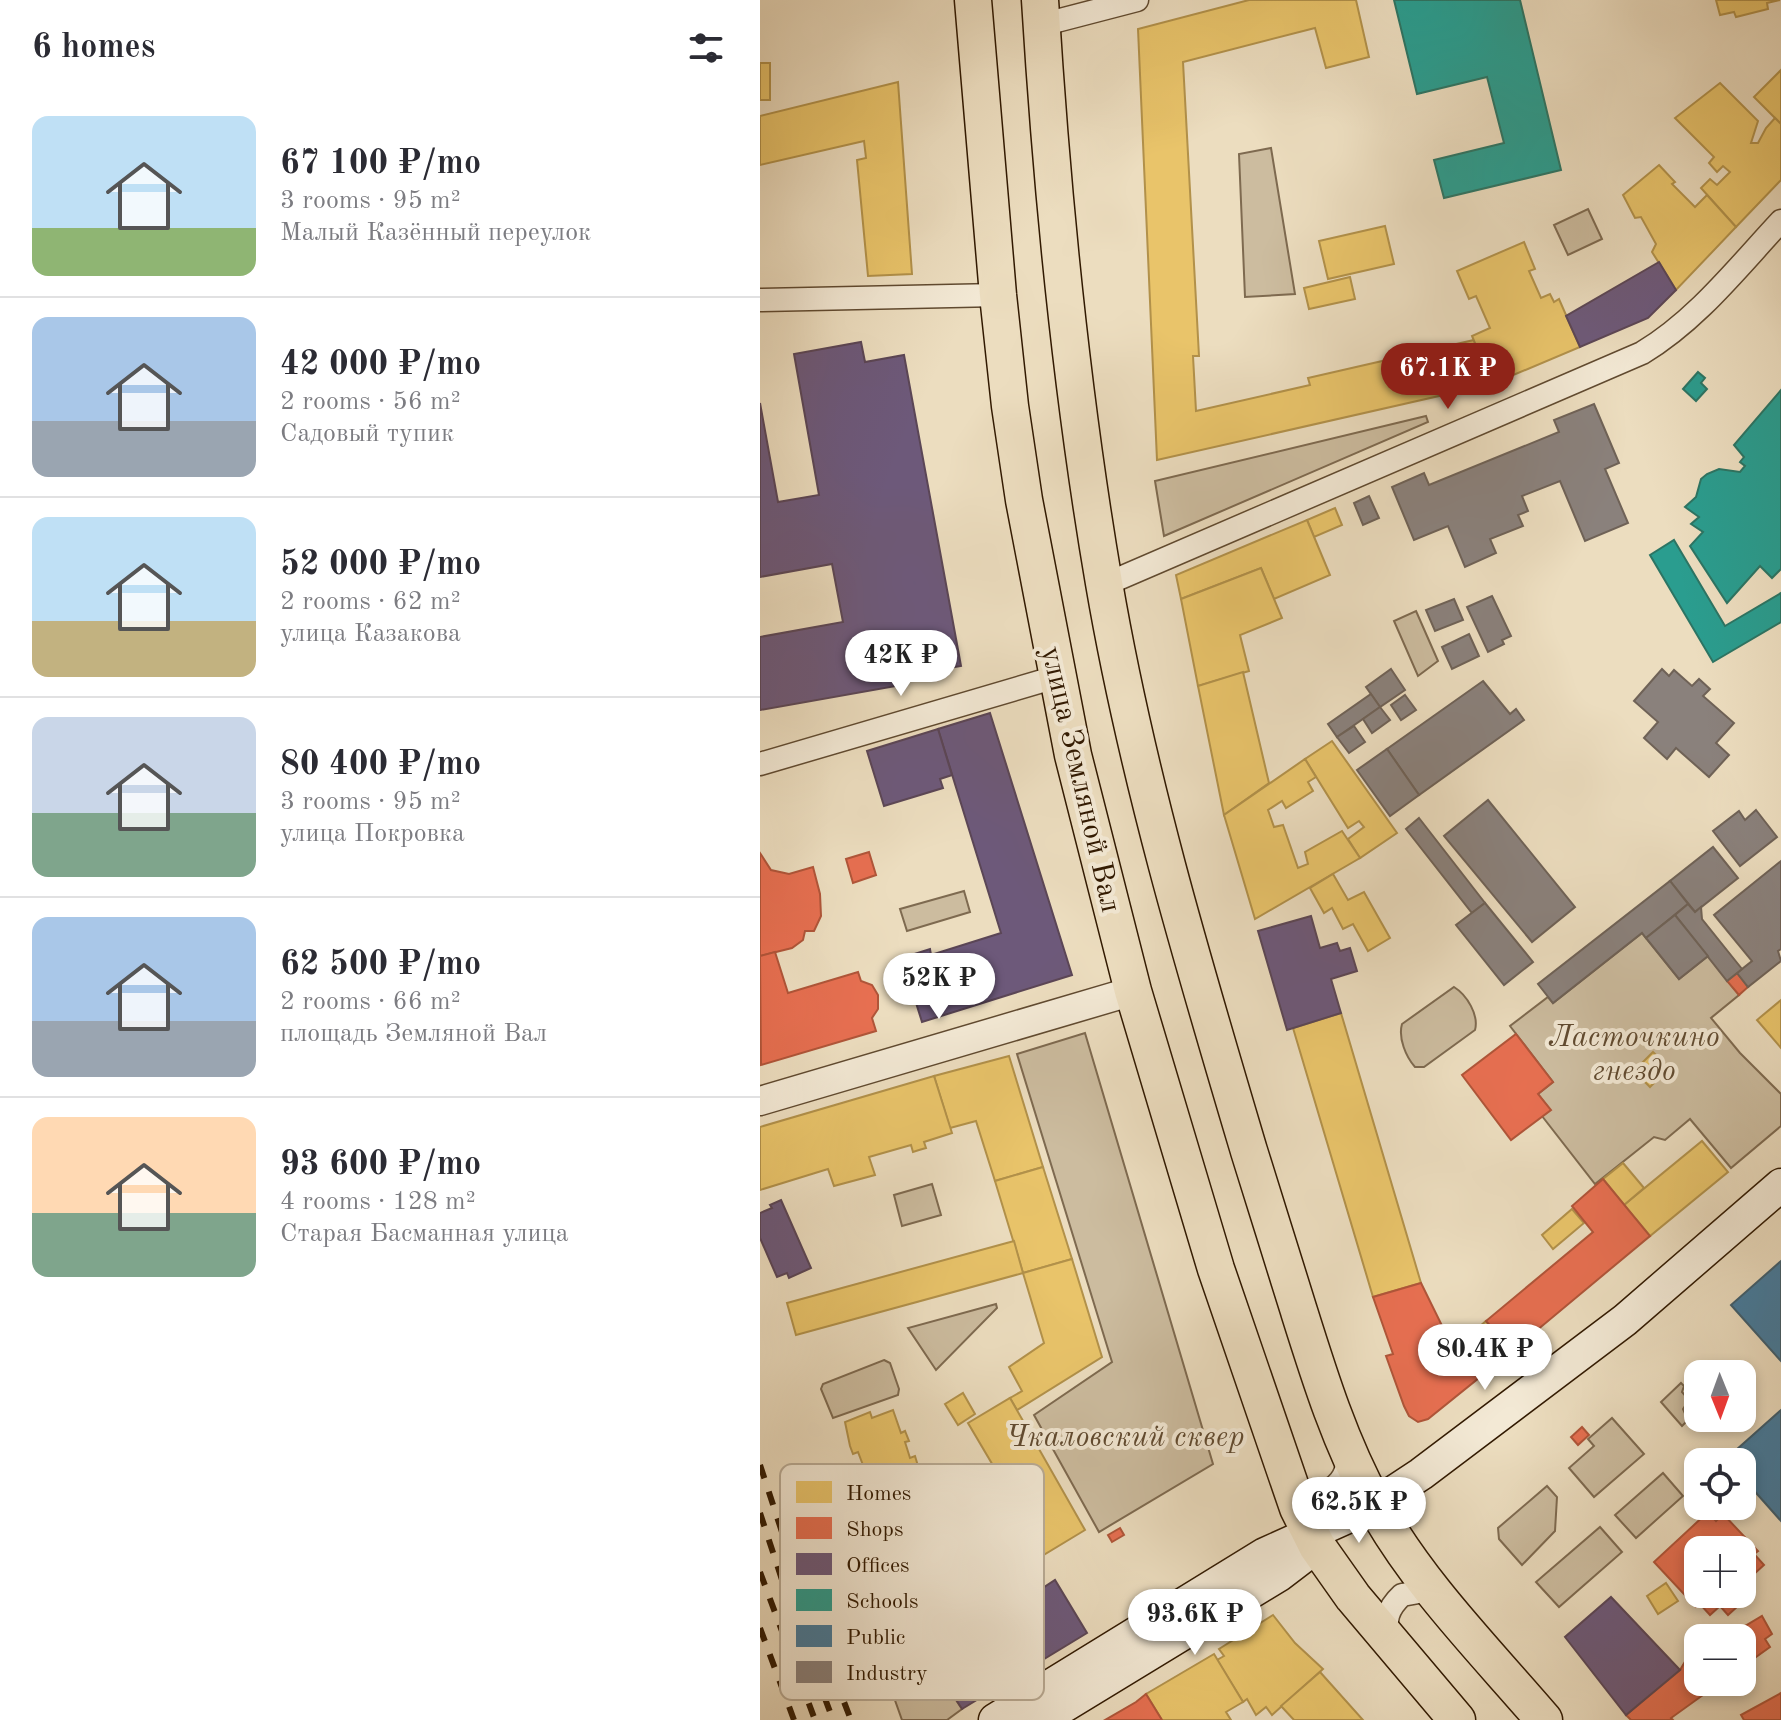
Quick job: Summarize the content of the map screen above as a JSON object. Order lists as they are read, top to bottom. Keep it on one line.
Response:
{"streets":{"main road":["улица Земляной Вал"]},"parks":["Ласточкино гнездо","Чкаловский сквер"],"legend":["Homes","Shops","Offices","Schools","Public","Industry"],"north":"bottom","page":{"heading":"6 homes","list":[{"name":"67 100 ₽/mo","note":"3 rooms · 95 m² · Малый Казённый переулок"},{"name":"42 000 ₽/mo","note":"2 rooms · 56 m² · Садовый тупик"},{"name":"52 000 ₽/mo","note":"2 rooms · 62 m² · улица Казакова"},{"name":"80 400 ₽/mo","note":"3 rooms · 95 m² · улица Покровка"},{"name":"62 500 ₽/mo","note":"2 rooms · 66 m² · площадь Земляной Вал"},{"name":"93 600 ₽/mo","note":"4 rooms · 128 m² · Старая Басманная улица"}],"price":["67.1K ₽","42K ₽","52K ₽","80.4K ₽","62.5K ₽","93.6K ₽"],"map_buttons":["+","−"]}}
